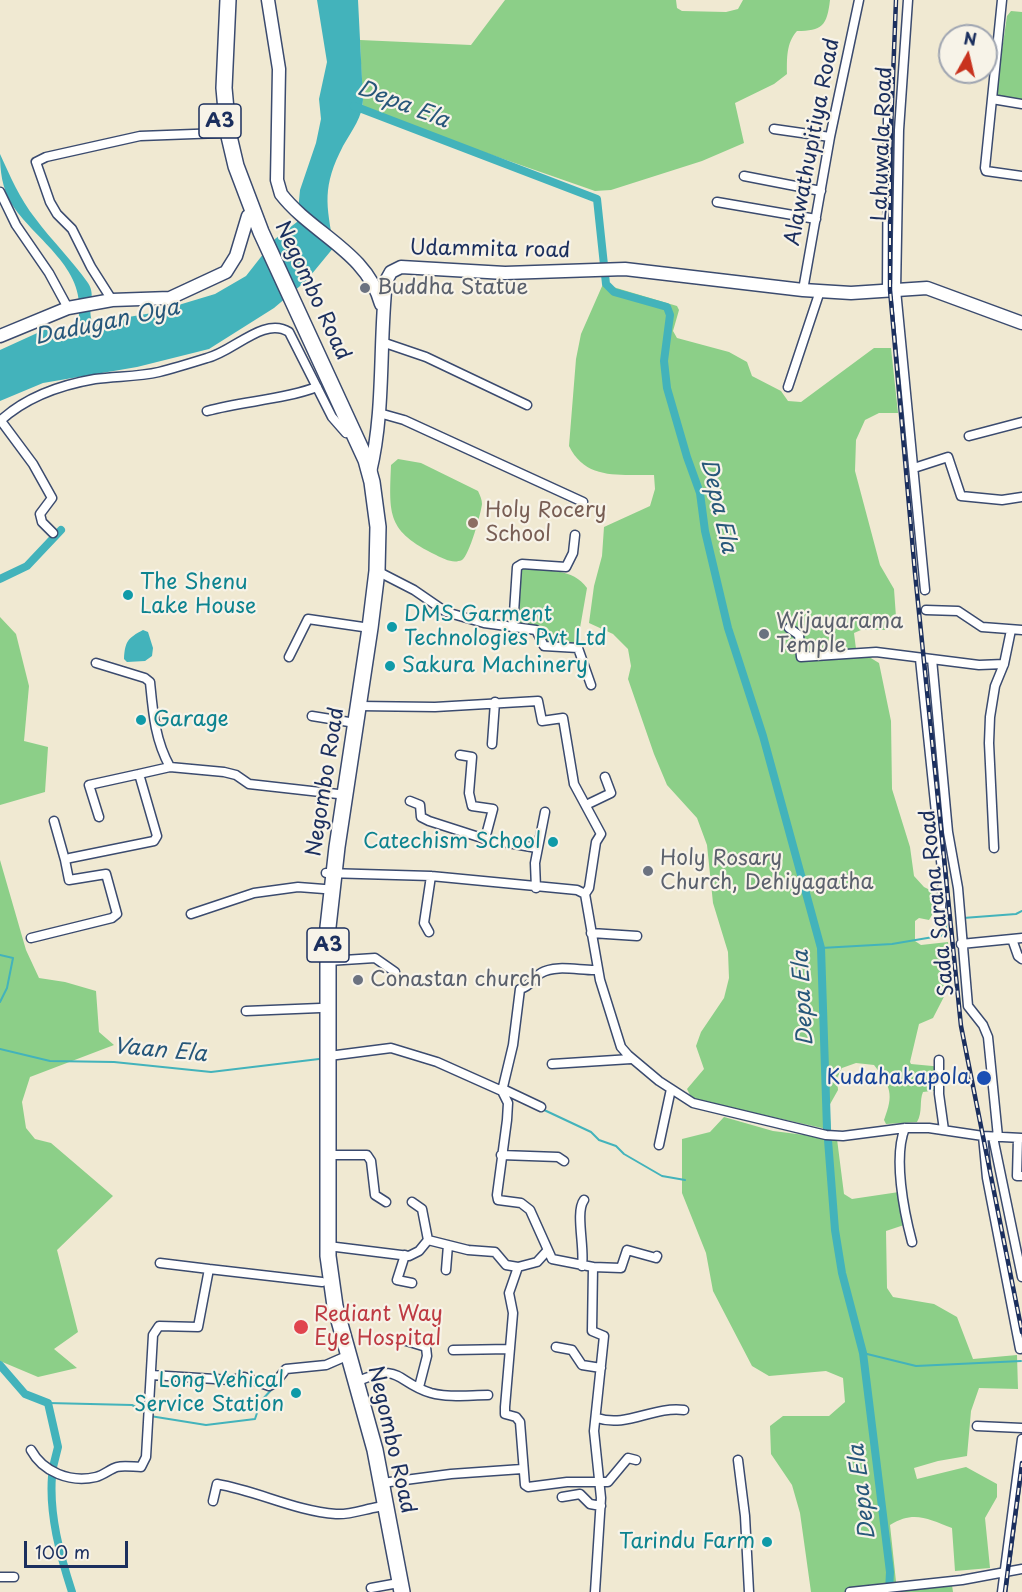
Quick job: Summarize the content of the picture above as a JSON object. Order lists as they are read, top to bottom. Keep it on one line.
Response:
{"streets":{"highway":["A3","Negombo Road"],"street":["Alawathupitiya Road","Lahuwala Road","Udammita road","Sada Sarana Road"]},"crossings":[["Alawathupitiya Road","Udammita road"],["Udammita road","Negombo Road"]],"water":["Depa Ela","Dadugan Oya","Vaan Ela"],"places":["Buddha Statue","Holy Rocery School","The Shenu Lake House","DMS Garment Technologies Pvt Ltd","Wijayarama Temple","Sakura Machinery","Garage","Catechism School","Holy Rosary Church, Dehiyagatha","Conastan church","Kudahakapola","Rediant Way Eye Hospital","Long Vehical Service Station","Tarindu Farm"],"scale_bar":"100 m","north":"top"}
